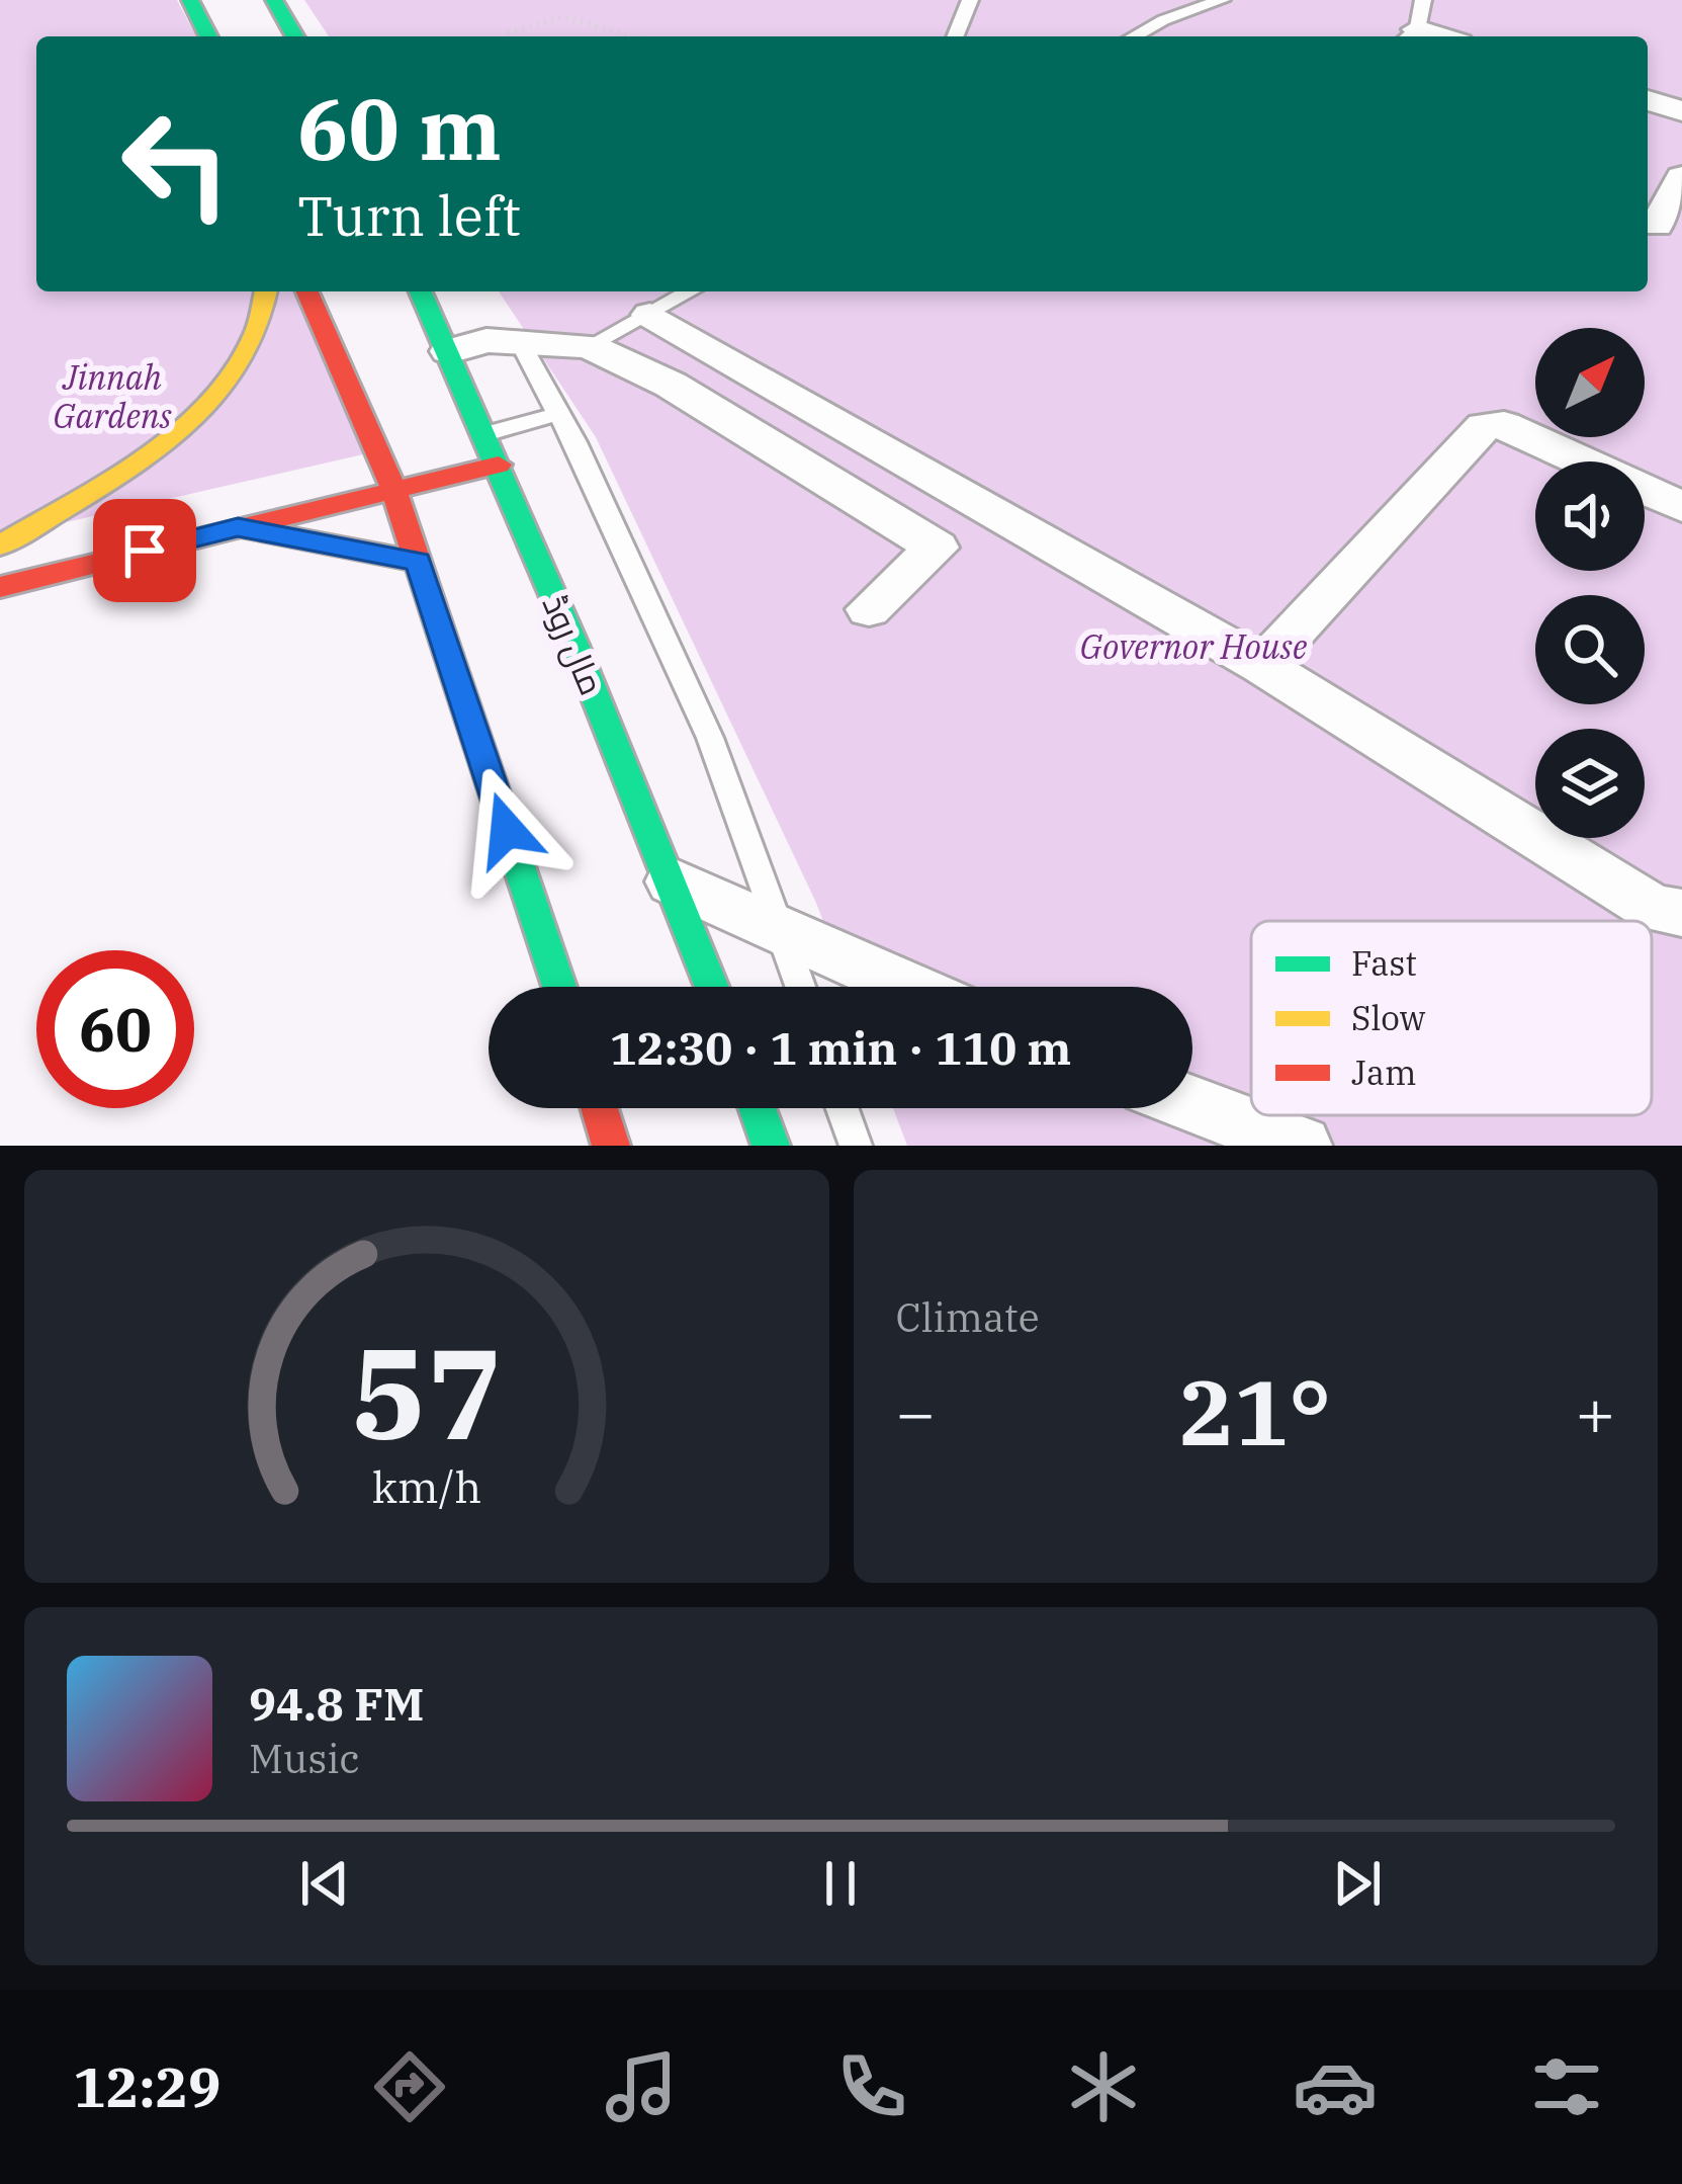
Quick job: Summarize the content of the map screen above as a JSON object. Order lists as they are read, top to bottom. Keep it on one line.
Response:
{"streets":{"main road":["مال روڈ"]},"parks":["Jinnah Gardens","Governor House"],"legend":["Fast","Slow","Jam"],"north":"top right","page":{"turn":["60 m","Turn left"],"limit":"60","trip":"12:30 · 1 min · 110 m","tile":"Climate","heat":["−","21°","+"],"song":["94.8 FM","Music"],"tabs":"12:29","gauge":["57","km/h"]}}
